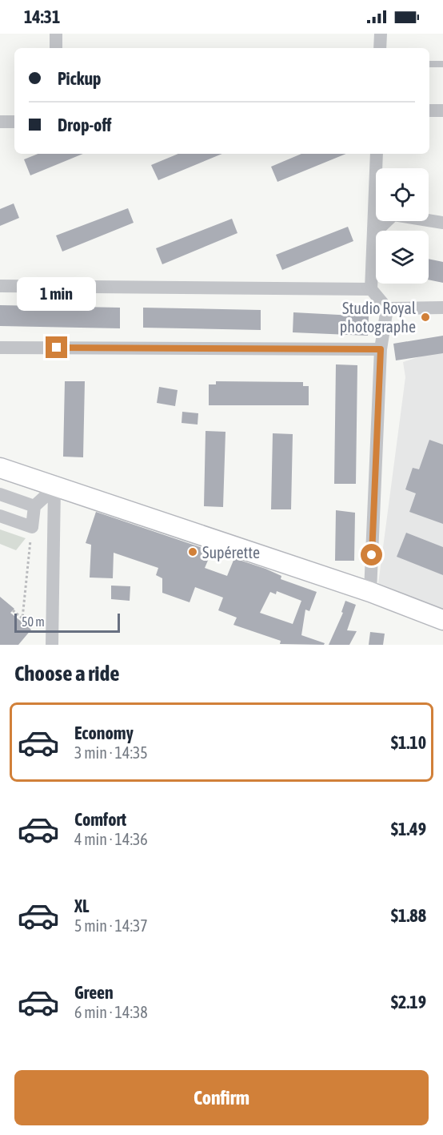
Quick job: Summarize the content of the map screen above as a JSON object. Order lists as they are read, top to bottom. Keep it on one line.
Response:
{"places":["Studio Royal photographe","Supérette"],"scale_bar":"50 m","page":{"status":"14:31","banner":["Pickup","Drop-off"],"bubble":"1 min","scale":"50 m","heading":"Choose a ride","list":[{"name":"Economy","note":"3 min · 14:35","value":"$1.10"},{"name":"Comfort","note":"4 min · 14:36","value":"$1.49"},{"name":"XL","note":"5 min · 14:37","value":"$1.88"},{"name":"Green","note":"6 min · 14:38","value":"$2.19"}],"buttons":"Confirm"}}
